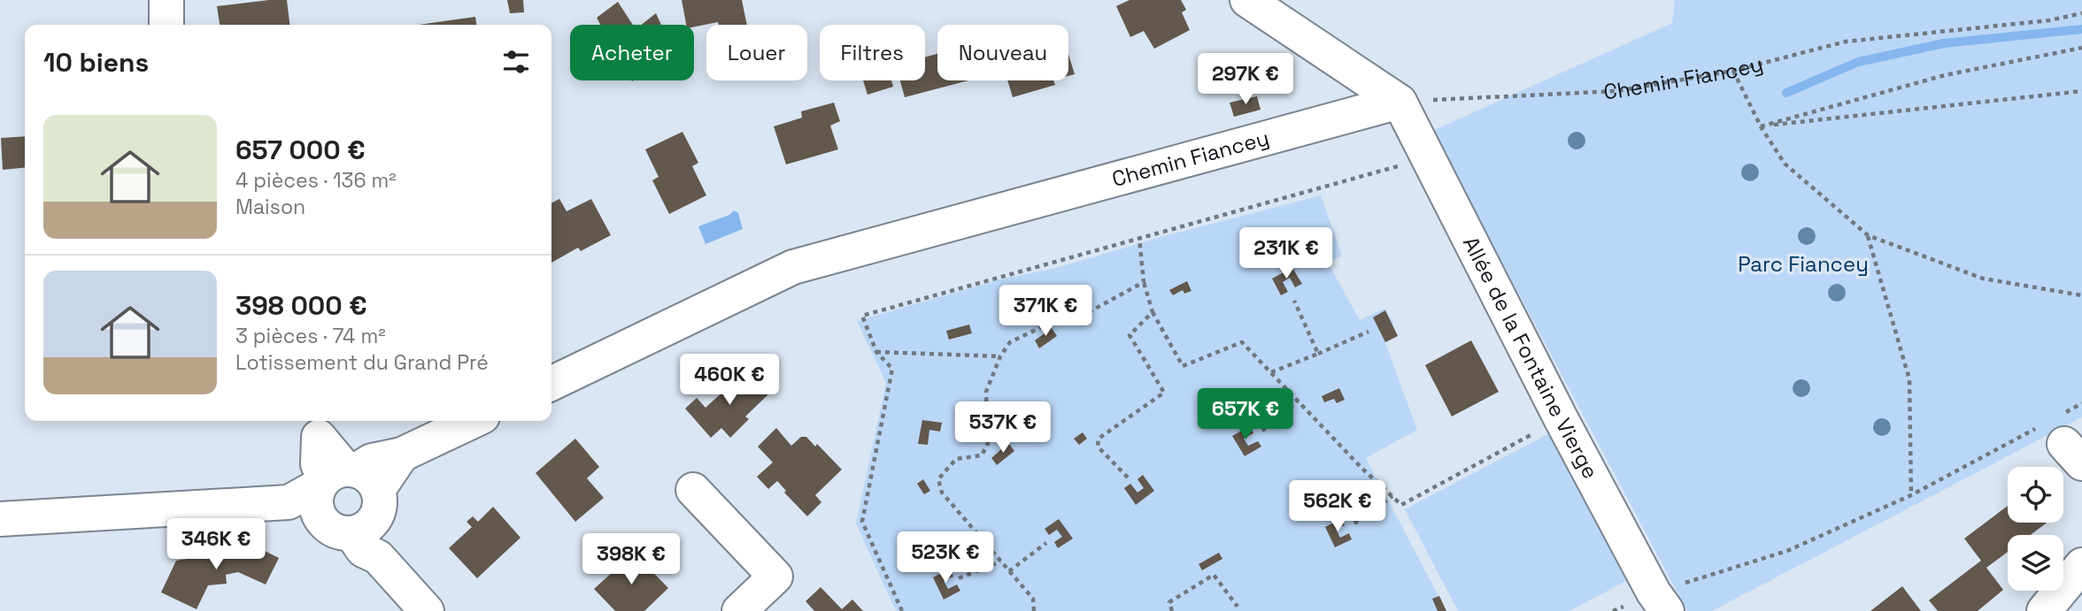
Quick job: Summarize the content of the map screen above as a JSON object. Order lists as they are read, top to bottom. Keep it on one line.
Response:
{"streets":{"street":["Chemin Fiancey","Allée de la Fontaine Vierge"]},"crossings":[["Chemin Fiancey","Allée de la Fontaine Vierge"]],"parks":["Parc Fiancey"],"page":{"chip":["Acheter","Louer","Filtres","Nouveau"],"heading":"10 biens","price":["297K €","231K €","371K €","460K €","657K €","537K €","562K €","346K €","523K €","398K €"],"list":[{"name":"657 000 €","note":"4 pièces · 136 m² · Maison"},{"name":"398 000 €","note":"3 pièces · 74 m² · Lotissement du Grand Pré"}]}}
